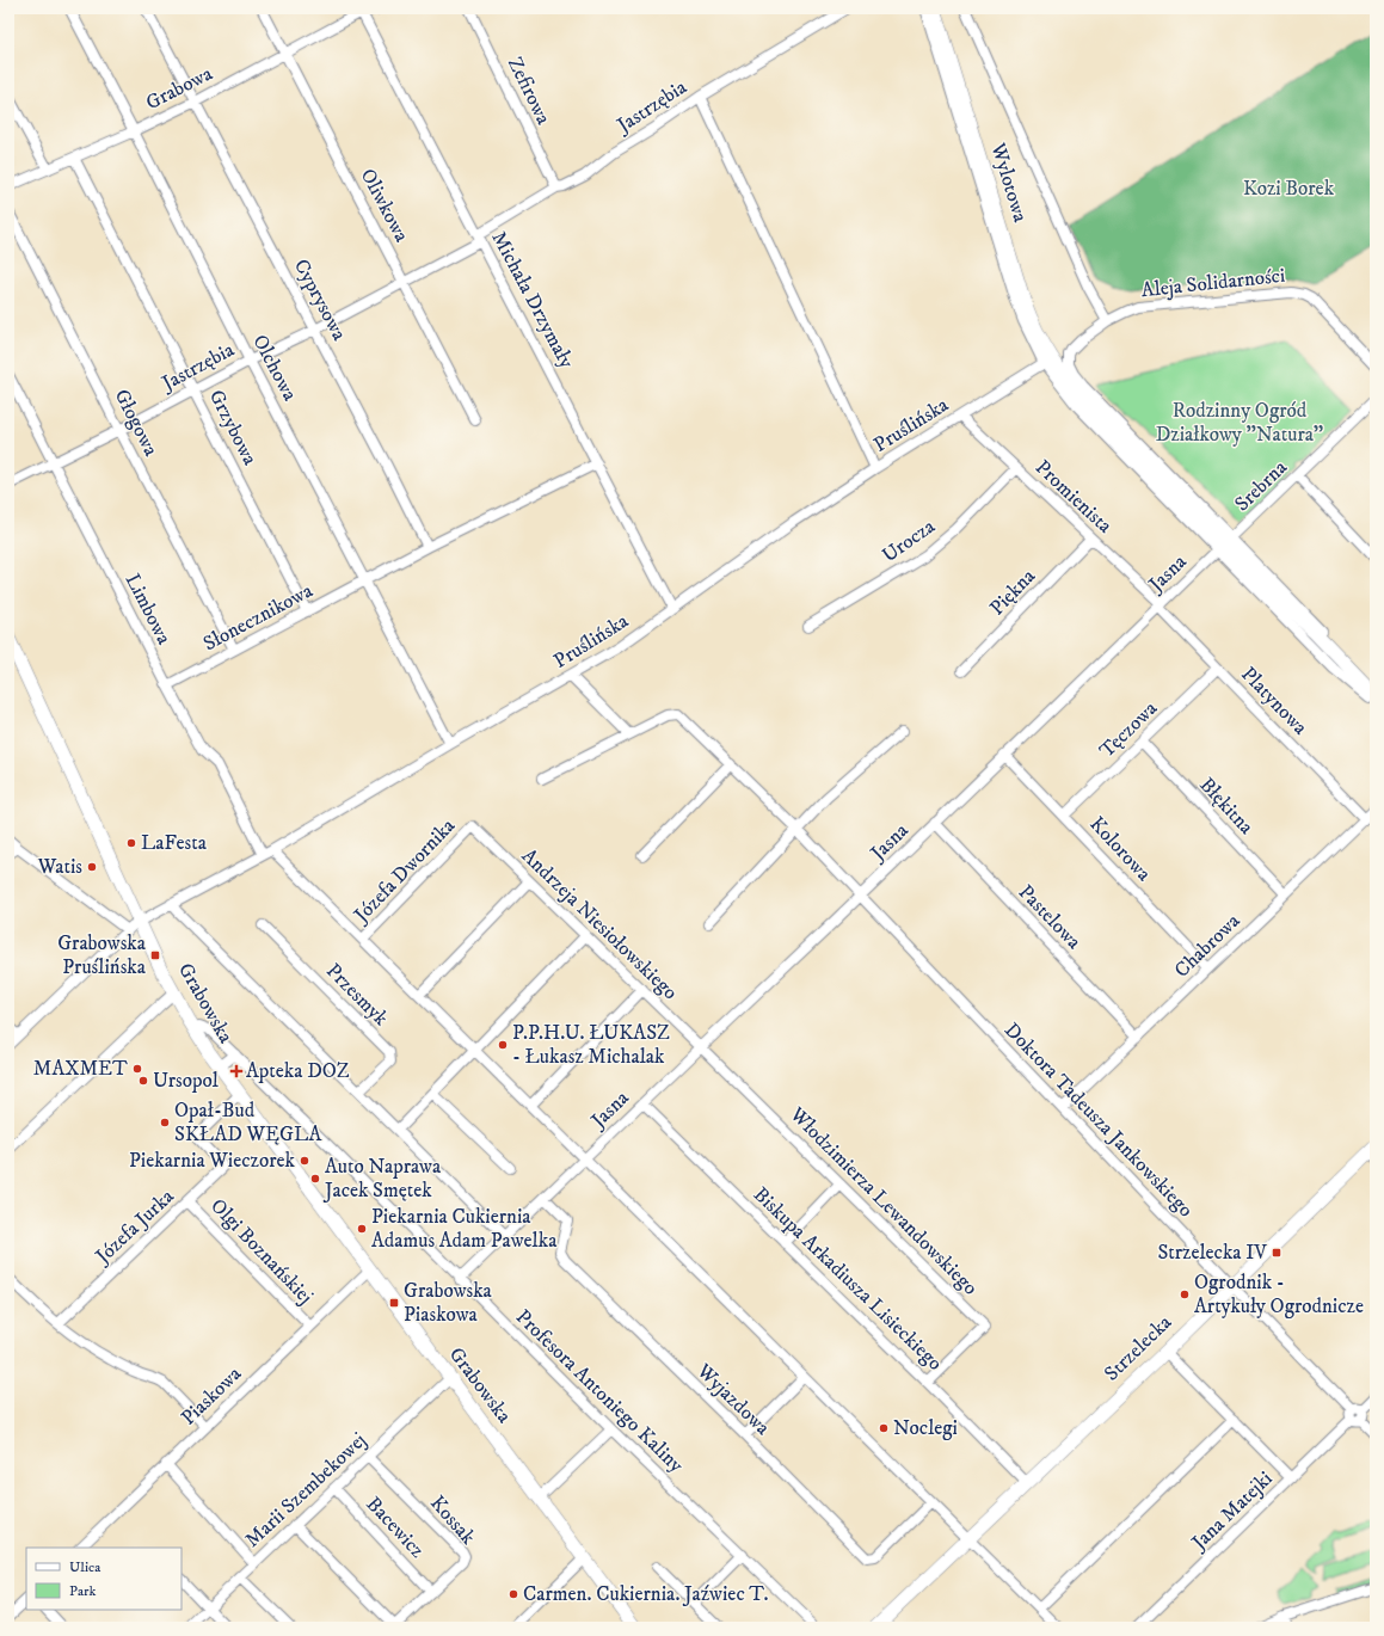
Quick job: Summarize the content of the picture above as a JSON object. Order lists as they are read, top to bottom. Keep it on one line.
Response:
{"streets":{"street":["Grabowa","Zefirowa","Jastrzębia","Wylotowa","Oliwkowa","Aleja Solidarności","Cyprysowa","Michała Drzymały","Olchowa","Głogowa","Pruślińska","Grzybowa","Srebrna","Promienista","Urocza","Jasna","Piękna","Limbowa","Słonecznikowa","Platynowa","Tęczowa","Błękitna","Kolorowa","Józefa Dwornika","Pastelowa","Andrzeja Niesiołowskiego","Chabrowa","Przesmyk","Grabowska","Doktora Tadeusza Jankowskiego","Włodzimierza Lewandowskiego","Józefa Jurka","Olgi Boznańskiej","Biskupa Arkadiusza Lisieckiego","Strzelecka","Profesora Antoniego Kaliny","Piaskowa","Wyjazdowa","Marii Szembekowej","Jana Matejki","Kossak","Bacewicz"]},"crossings":[["Grabowa","Oliwkowa"],["Grabowa","Cyprysowa"],["Grabowa","Michała Drzymały"],["Grabowa","Olchowa"],["Grabowa","Grzybowa"],["Zefirowa","Jastrzębia"],["Jastrzębia","Oliwkowa"],["Jastrzębia","Cyprysowa"],["Jastrzębia","Michała Drzymały"],["Jastrzębia","Olchowa"],["Jastrzębia","Głogowa"],["Jastrzębia","Grzybowa"],["Jastrzębia","Limbowa"],["Wylotowa","Aleja Solidarności"],["Wylotowa","Pruślińska"],["Aleja Solidarności","Srebrna"],["Michała Drzymały","Pruślińska"],["Olchowa","Pruślińska"],["Olchowa","Słonecznikowa"],["Głogowa","Słonecznikowa"],["Pruślińska","Promienista"],["Pruślińska","Limbowa"],["Pruślińska","Grabowska"],["Grzybowa","Słonecznikowa"],["Promienista","Urocza"],["Promienista","Jasna"],["Promienista","Piękna"],["Promienista","Platynowa"],["Jasna","Platynowa"],["Jasna","Kolorowa"],["Jasna","Pastelowa"],["Jasna","Andrzeja Niesiołowskiego"],["Jasna","Doktora Tadeusza Jankowskiego"],["Jasna","Włodzimierza Lewandowskiego"],["Jasna","Biskupa Arkadiusza Lisieckiego"],["Jasna","Profesora Antoniego Kaliny"],["Jasna","Wyjazdowa"],["Limbowa","Słonecznikowa"],["Platynowa","Tęczowa"],["Platynowa","Chabrowa"],["Tęczowa","Błękitna"],["Tęczowa","Kolorowa"],["Błękitna","Chabrowa"],["Kolorowa","Chabrowa"],["Józefa Dwornika","Andrzeja Niesiołowskiego"],["Pastelowa","Chabrowa"],["Andrzeja Niesiołowskiego","Włodzimierza Lewandowskiego"],["Chabrowa","Doktora Tadeusza Jankowskiego"],["Grabowska","Józefa Jurka"],["Grabowska","Profesora Antoniego Kaliny"],["Grabowska","Piaskowa"],["Grabowska","Marii Szembekowej"],["Doktora Tadeusza Jankowskiego","Strzelecka"],["Doktora Tadeusza Jankowskiego","Jana Matejki"],["Włodzimierza Lewandowskiego","Biskupa Arkadiusza Lisieckiego"],["Józefa Jurka","Olgi Boznańskiej"],["Olgi Boznańskiej","Piaskowa"],["Biskupa Arkadiusza Lisieckiego","Strzelecka"],["Marii Szembekowej","Kossak"],["Marii Szembekowej","Bacewicz"],["Kossak","Bacewicz"]],"parks":["Kozi Borek","Rodzinny Ogród Działkowy \"Natura\""],"places":{"other":["LaFesta","Watis","P.P.H.U. ŁUKASZ - Łukasz Michalak","MAXMET","Ursopol","Opał-Bud SKŁAD WĘGLA","Piekarnia Wieczorek","Auto Naprawa Jacek Smętek","Piekarnia Cukiernia Adamus Adam Pawelka","Ogrodnik - Artykuły Ogrodnicze","Noclegi","Carmen. Cukiernia. Jaźwiec T."],"transit":["Grabowska Pruślińska","Strzelecka IV","Grabowska Piaskowa"],"health":["Apteka DOZ"]},"legend":["Ulica","Park"]}
